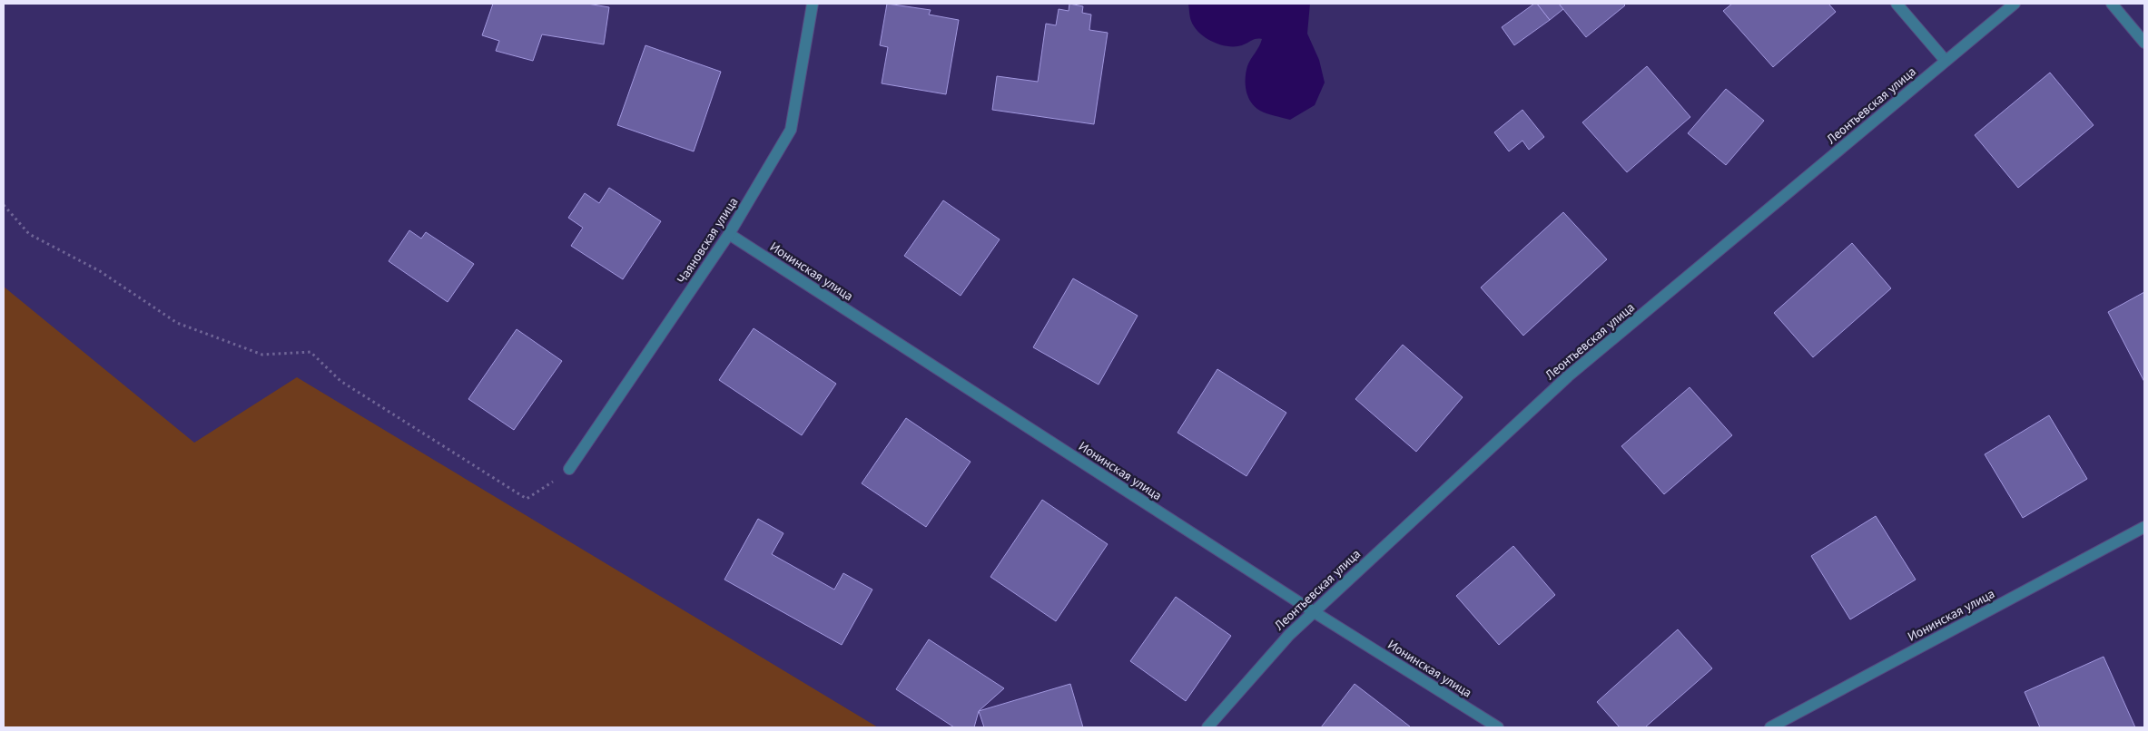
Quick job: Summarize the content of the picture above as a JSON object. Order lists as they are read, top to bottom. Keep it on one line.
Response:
{"streets":{"lane":["Леонтьевская улица","Чаяновская улица","Ионинская улица"]},"crossings":[["Леонтьевская улица","Ионинская улица"],["Чаяновская улица","Ионинская улица"]]}
